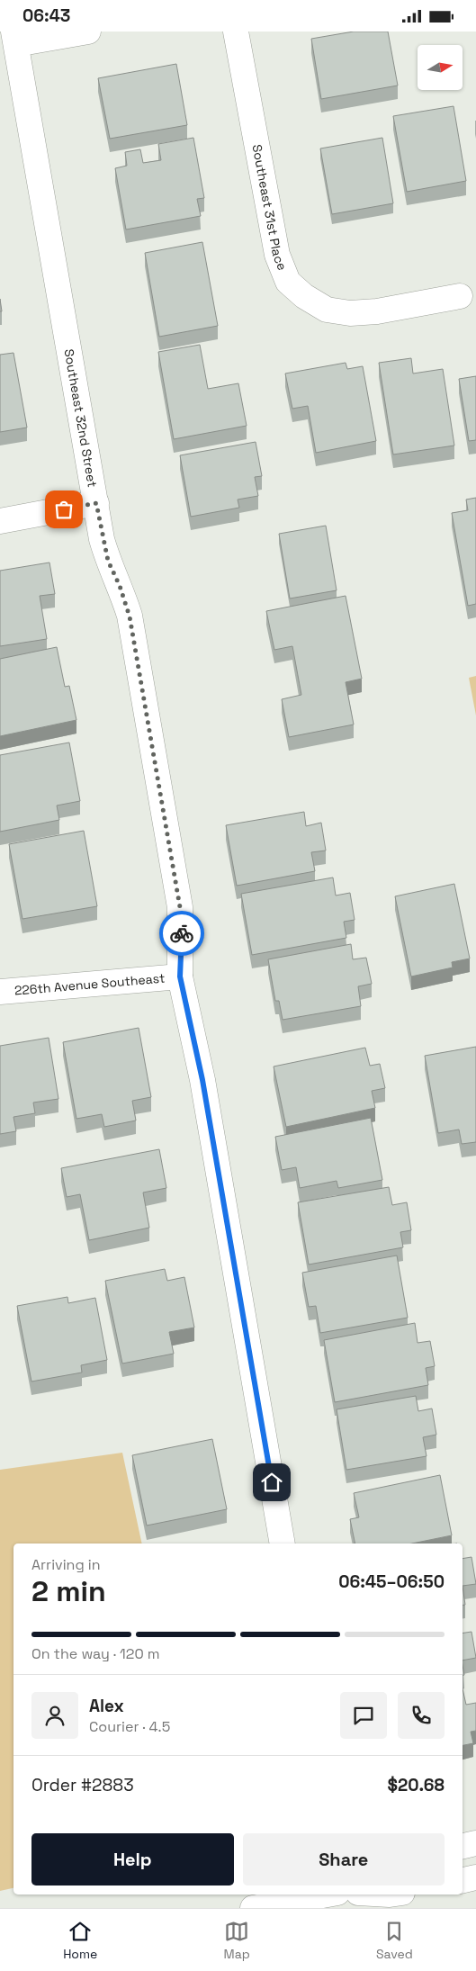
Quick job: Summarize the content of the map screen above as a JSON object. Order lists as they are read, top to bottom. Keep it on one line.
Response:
{"streets":{"street":["Southeast 31st Place","Southeast 32nd Street","226th Avenue Southeast"]},"crossings":[["Southeast 32nd Street","226th Avenue Southeast"]],"north":"right","page":{"status":"06:43","heading":["2 min","Arriving in","06:45–06:50"],"panel":["Alex","Courier · 4.5","Order #2883","$20.68"],"bar":"On the way · 120 m","buttons":["Help","Share"],"tabs":["Home","Map","Saved"]}}
